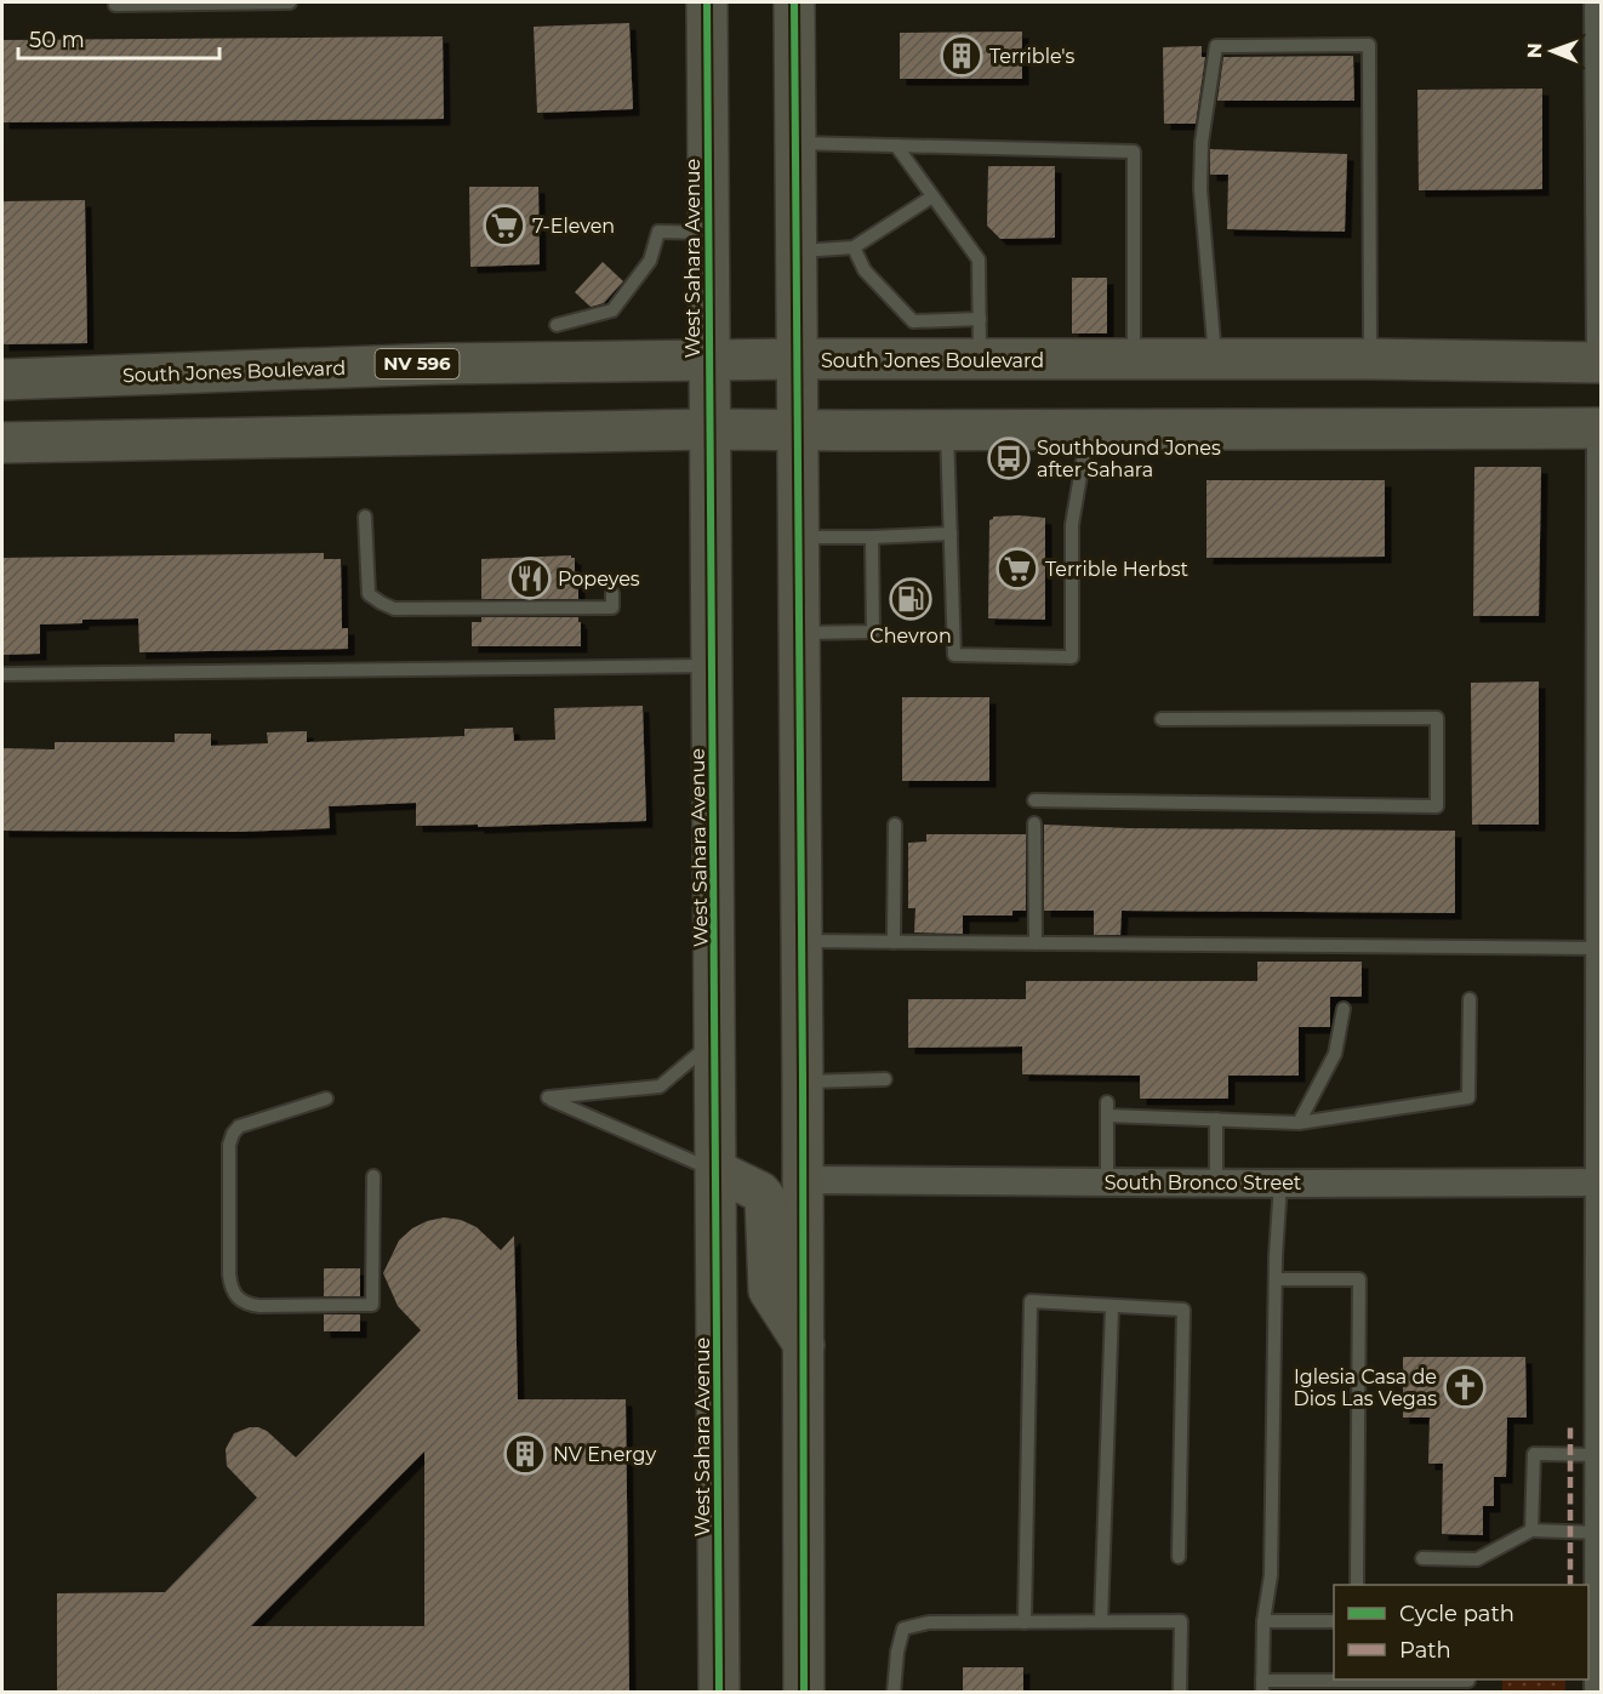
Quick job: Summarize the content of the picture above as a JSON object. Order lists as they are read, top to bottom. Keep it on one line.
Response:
{"streets":{"main road":["West Sahara Avenue","South Jones Boulevard","NV 596"],"street":["South Bronco Street"]},"crossings":[["West Sahara Avenue","South Jones Boulevard"]],"places":{"building":["Terrible's","NV Energy"],"supermarket":["7-Eleven","Terrible Herbst"],"bus stop":["Southbound Jones after Sahara"],"restaurant":["Popeyes"],"fuel station":["Chevron"],"church":["Iglesia Casa de Dios Las Vegas"]},"legend":["Cycle path","Path"],"scale_bar":"50 m","north":"left"}
